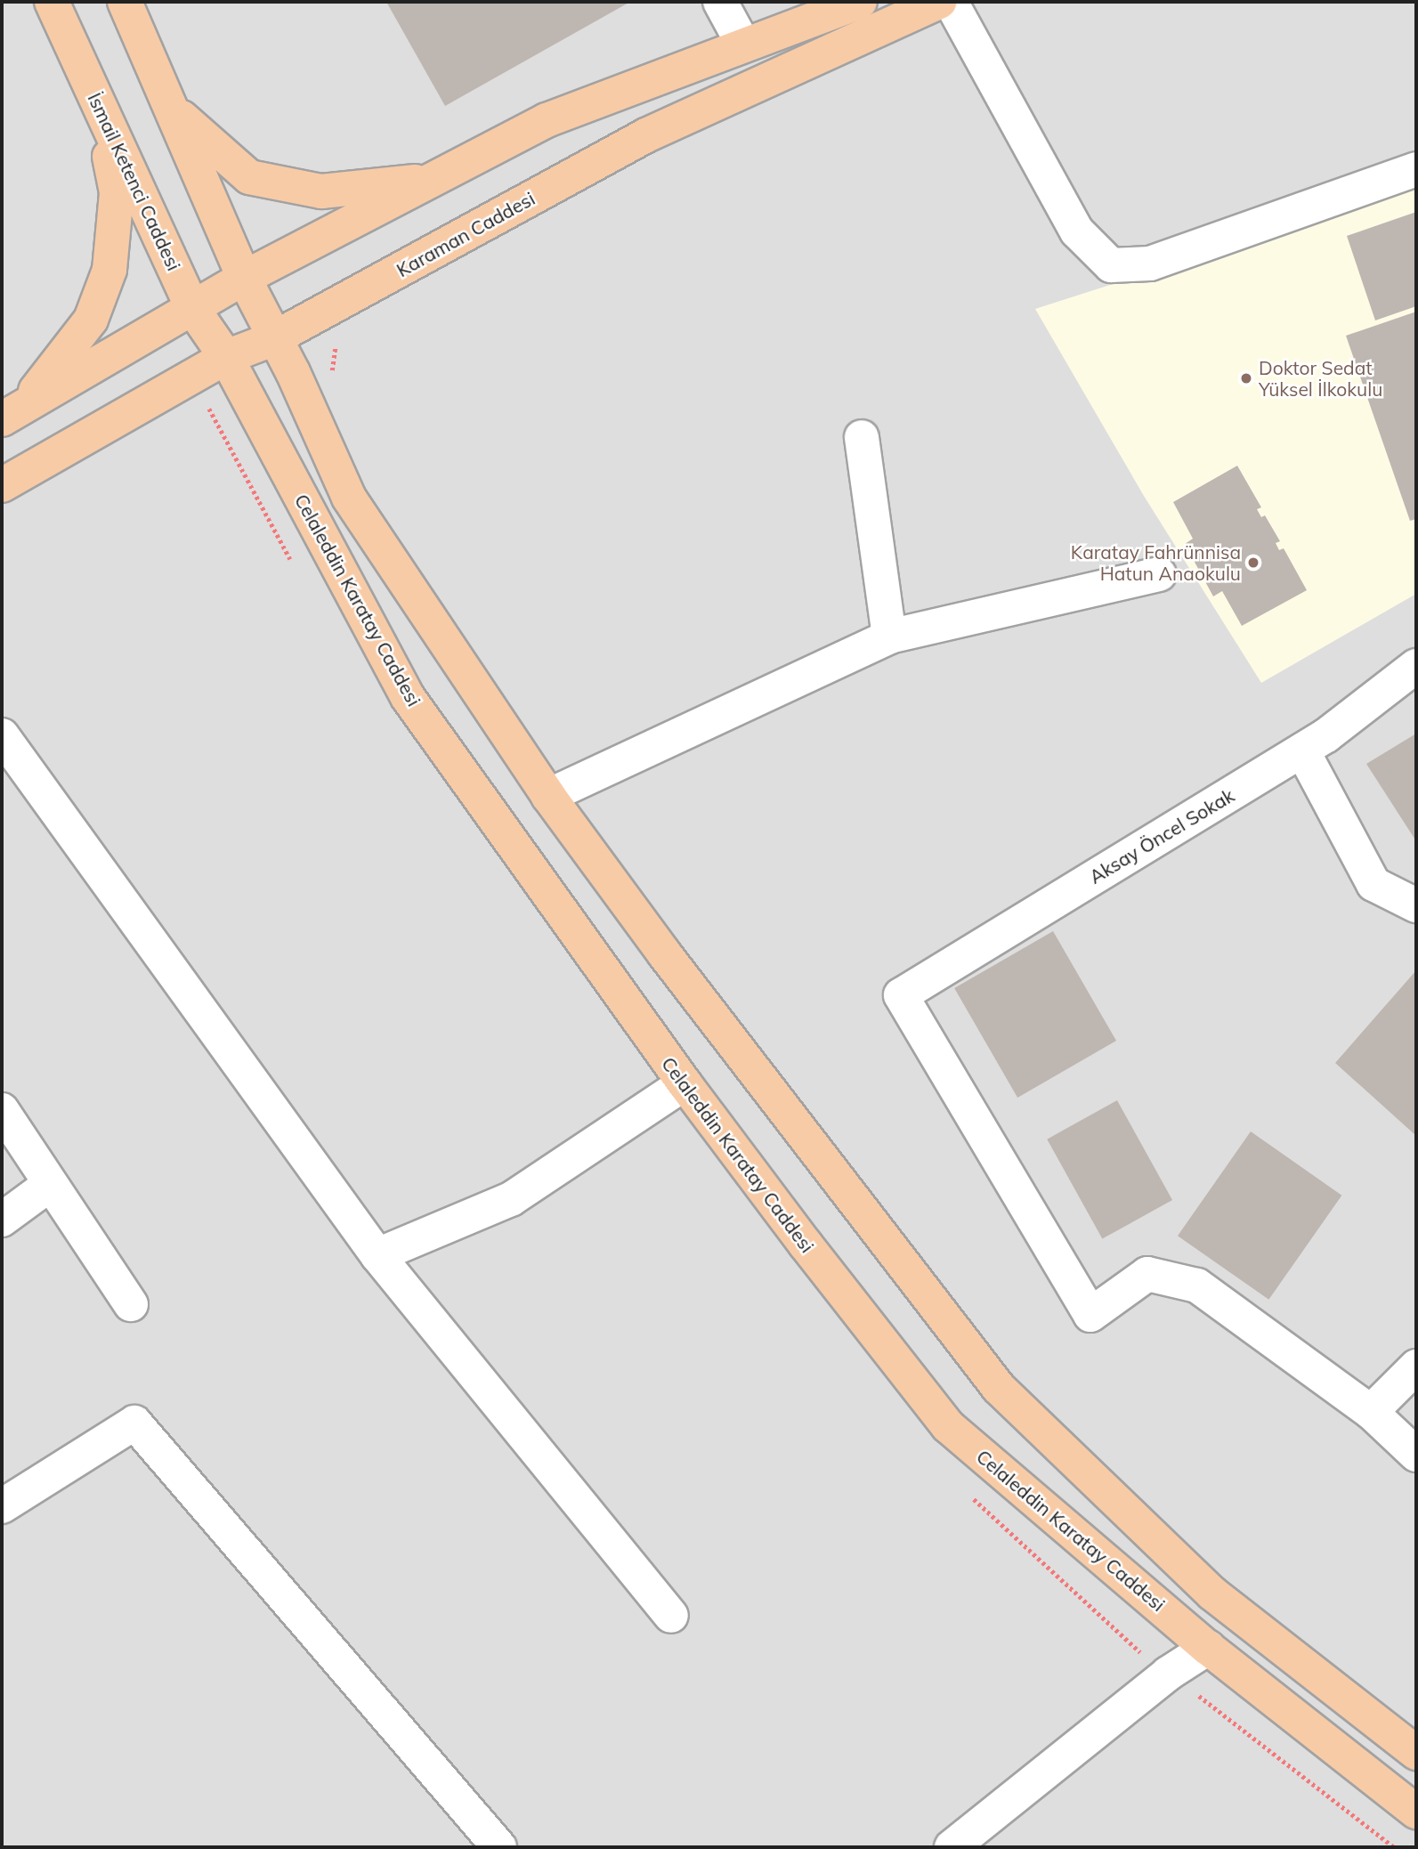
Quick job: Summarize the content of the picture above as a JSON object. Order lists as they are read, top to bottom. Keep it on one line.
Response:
{"streets":{"main road":["İsmail Ketenci Caddesi","Karaman Caddesi","Celaleddin Karatay Caddesi"],"street":["Aksay Öncel Sokak"]},"crossings":[["İsmail Ketenci Caddesi","Karaman Caddesi"],["İsmail Ketenci Caddesi","Celaleddin Karatay Caddesi"],["Karaman Caddesi","Celaleddin Karatay Caddesi"]],"places":["Doktor Sedat Yüksel İlkokulu","Karatay Fahrünnisa Hatun Anaokulu"]}
